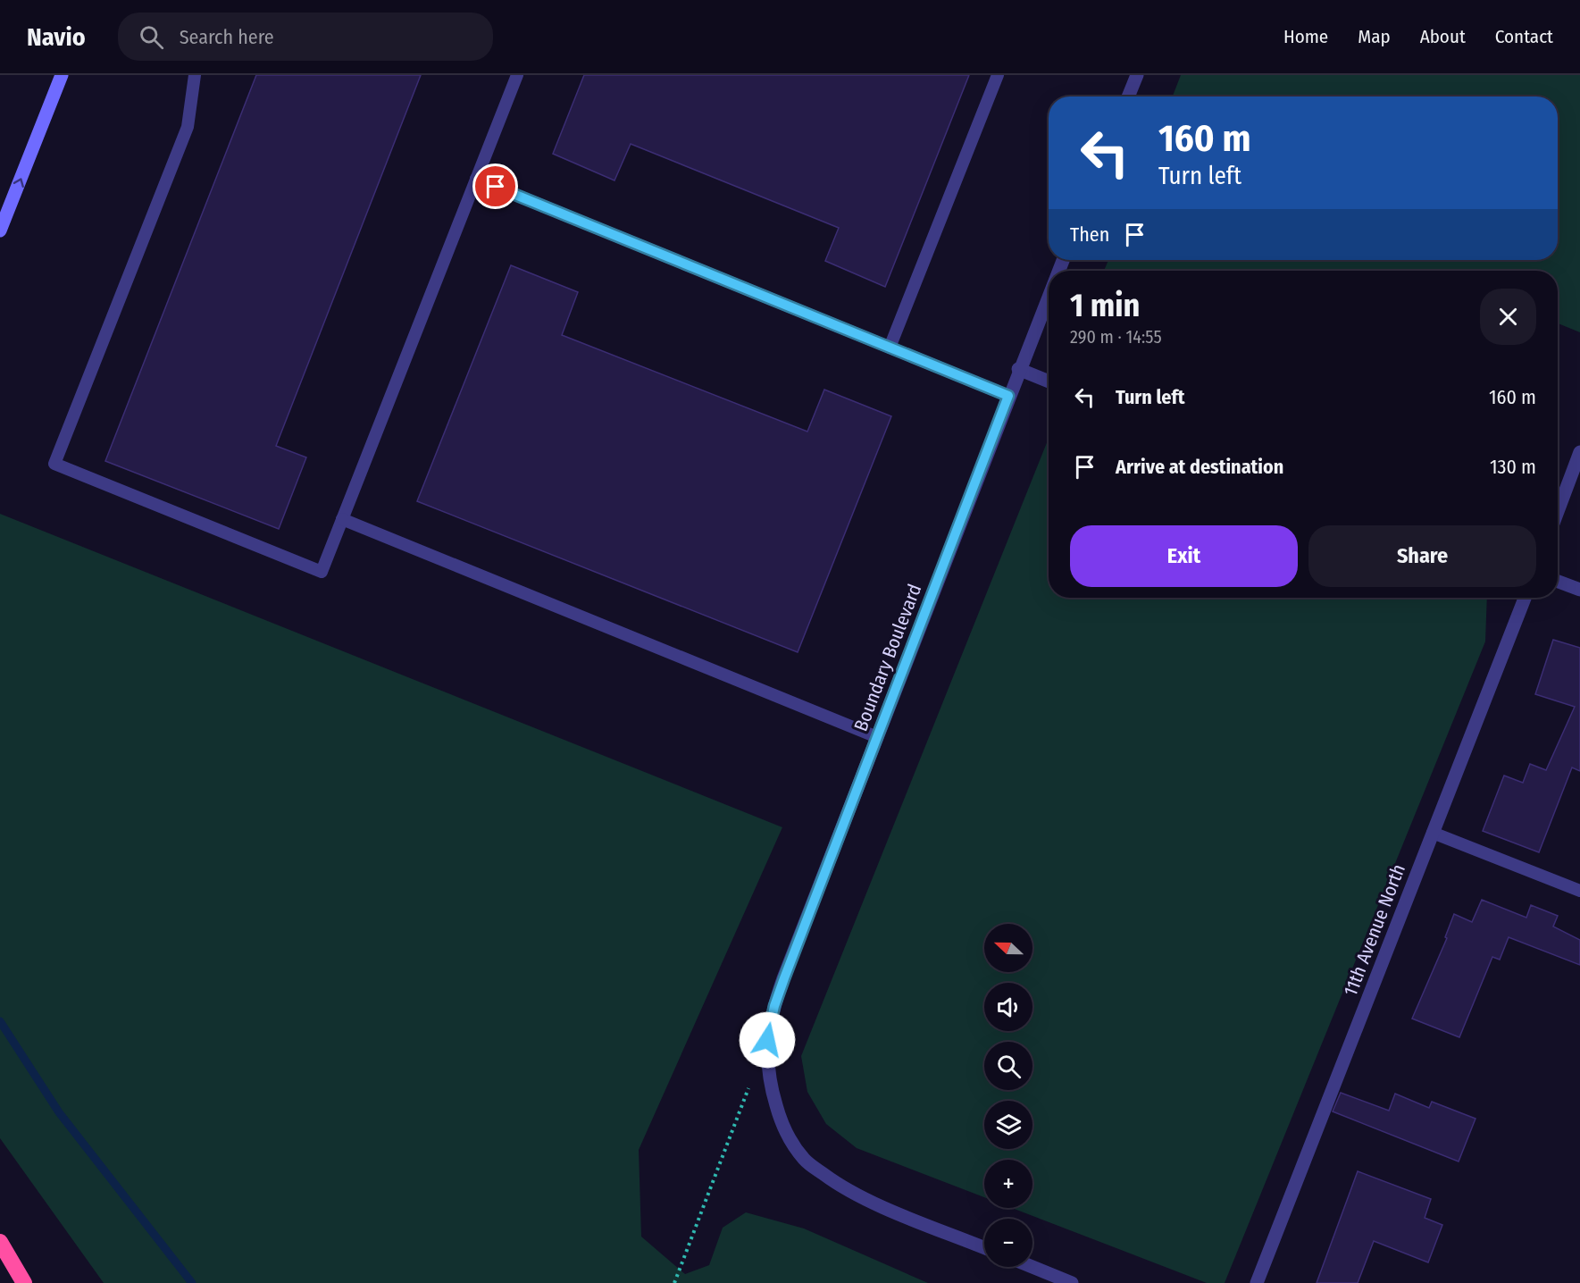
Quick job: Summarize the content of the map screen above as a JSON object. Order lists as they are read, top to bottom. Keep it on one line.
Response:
{"streets":{"street":["Boundary Boulevard","11th Avenue North"]},"north":"left","page":{"header":"Navio","search":"Search here","nav":["Home","Map","About","Contact"],"turn":["160 m","Turn left"],"then":"Then","heading":["1 min","290 m · 14:55"],"list":[{"name":"Turn left","value":"160 m"},{"name":"Arrive at destination","value":"130 m"}],"buttons":["Exit","Share"],"map_buttons":["+","−"]}}
